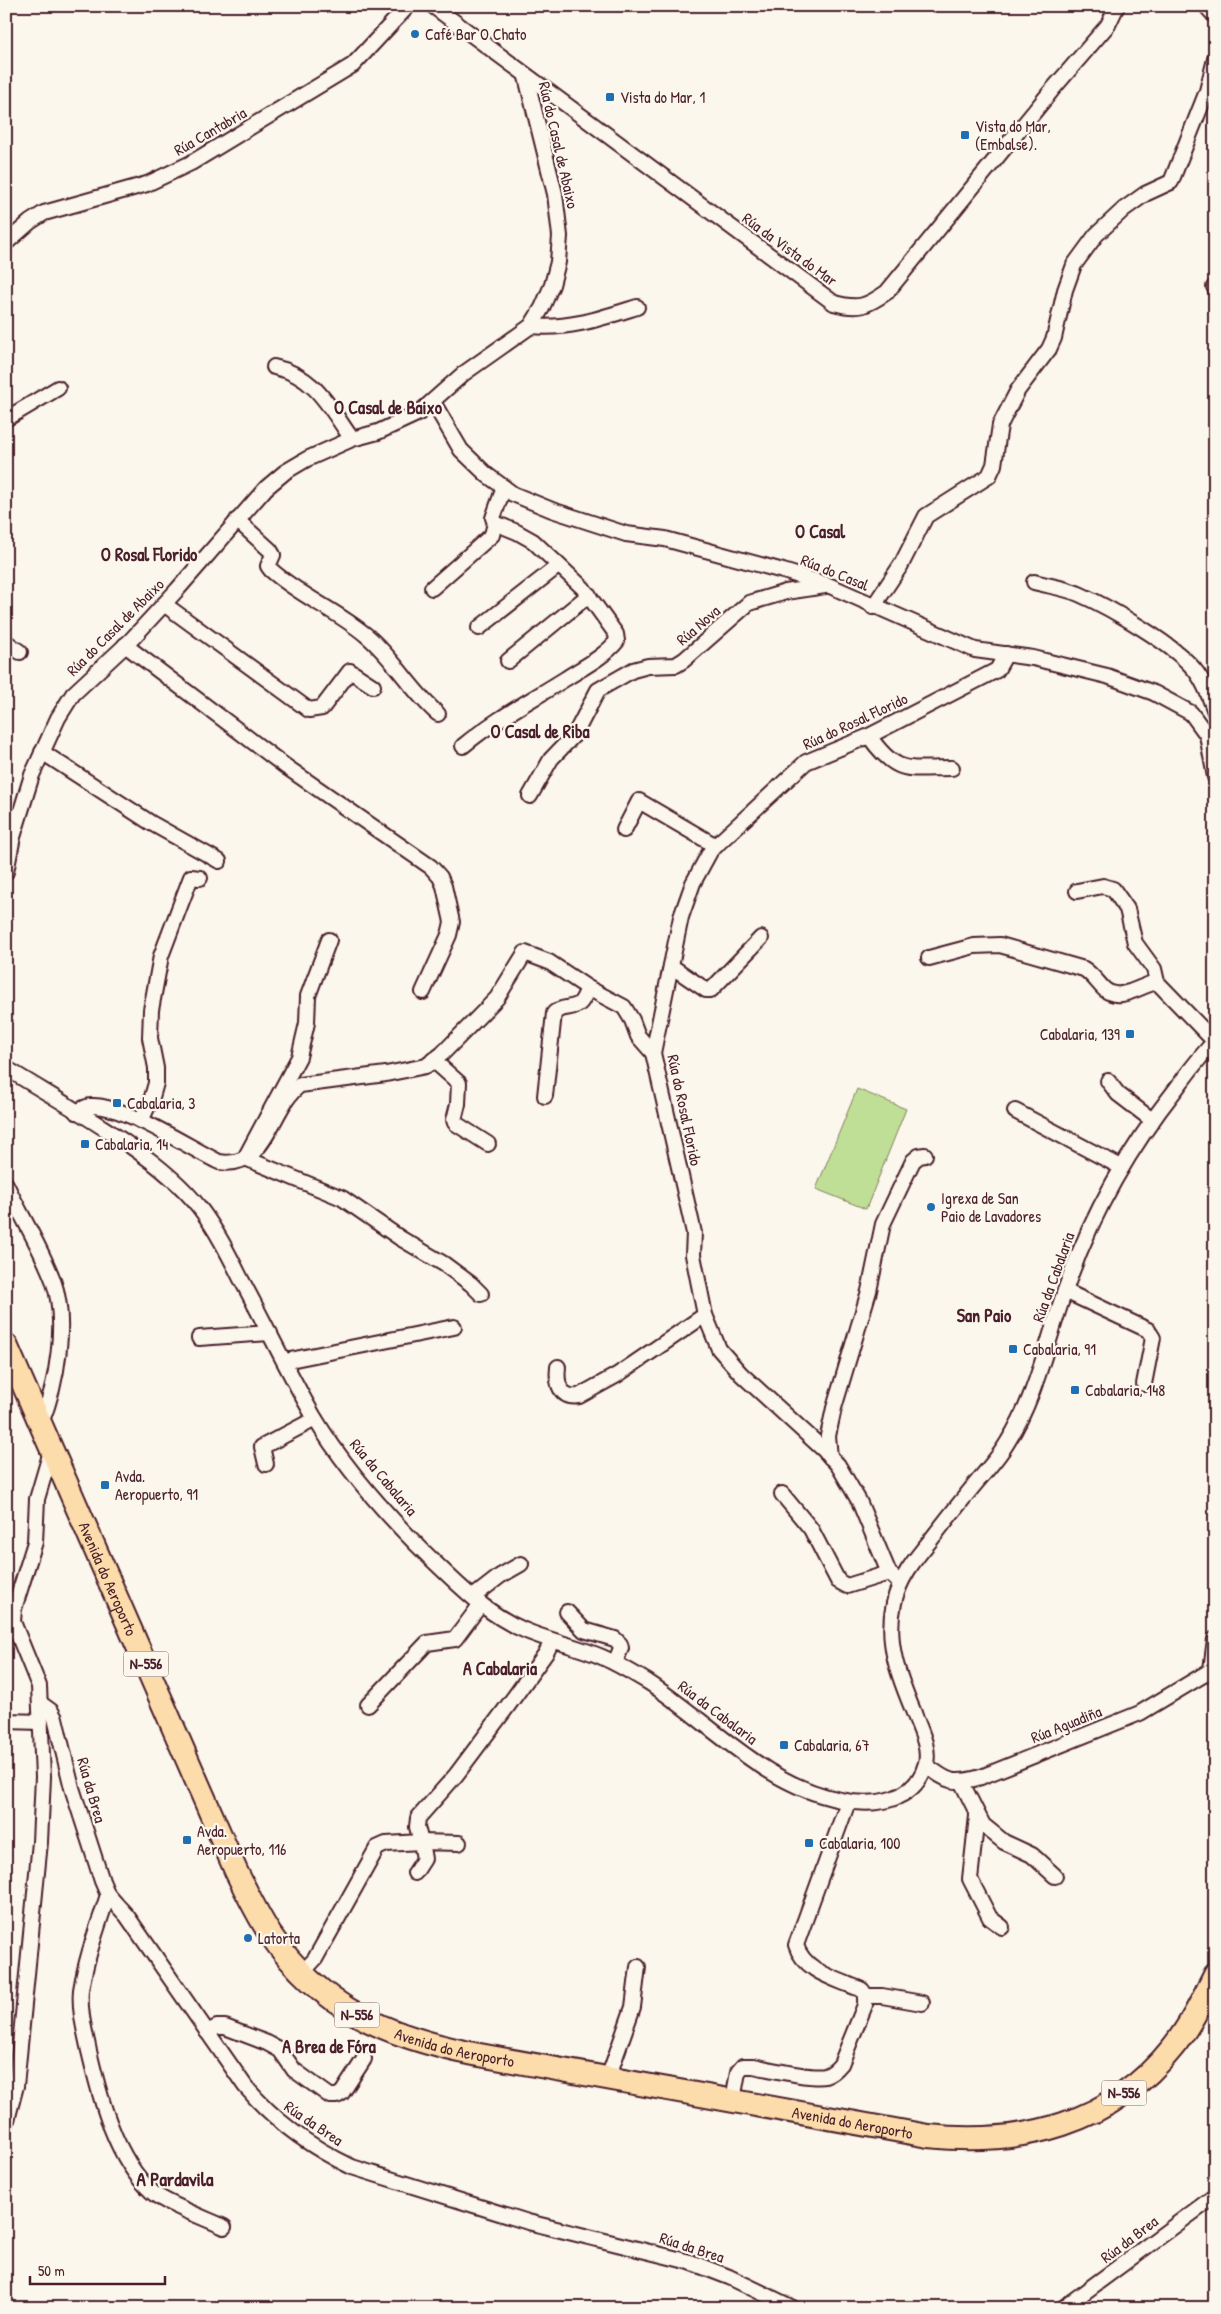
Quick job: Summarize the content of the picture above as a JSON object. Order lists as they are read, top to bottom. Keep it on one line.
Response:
{"streets":{"main road":["Avenida do Aeroporto","N-556"],"street":["Rúa Cantabria","Rúa do Casal de Abaixo","Rúa da Vista do Mar","Rúa do Casal","Rúa Nova","Rúa do Rosal Florido","Rúa da Cabalaria","Rúa Aguadiña","Rúa da Brea"]},"crossings":[["Rúa do Casal de Abaixo","Rúa da Vista do Mar"],["Rúa do Casal de Abaixo","Rúa do Casal"],["Rúa do Casal","Rúa Nova"],["Rúa do Casal","Rúa do Rosal Florido"],["Rúa do Rosal Florido","Rúa da Cabalaria"]],"districts":["O Casal de Baixo","O Casal","O Rosal Florido","O Casal de Riba","San Paio","A Cabalaria","A Brea de Fóra","A Pardavila"],"places":{"other":["Café Bar O Chato","Igrexa de San Paio de Lavadores","Latorta"],"transit":["Vista do Mar, 1","Vista do Mar, (Embalse).","Cabalaria, 139","Cabalaria, 3","Cabalaria, 14","Cabalaria, 91","Cabalaria, 148","Avda. Aeropuerto, 91","Cabalaria, 67","Avda. Aeropuerto, 116","Cabalaria, 100"]},"scale_bar":"50 m"}
